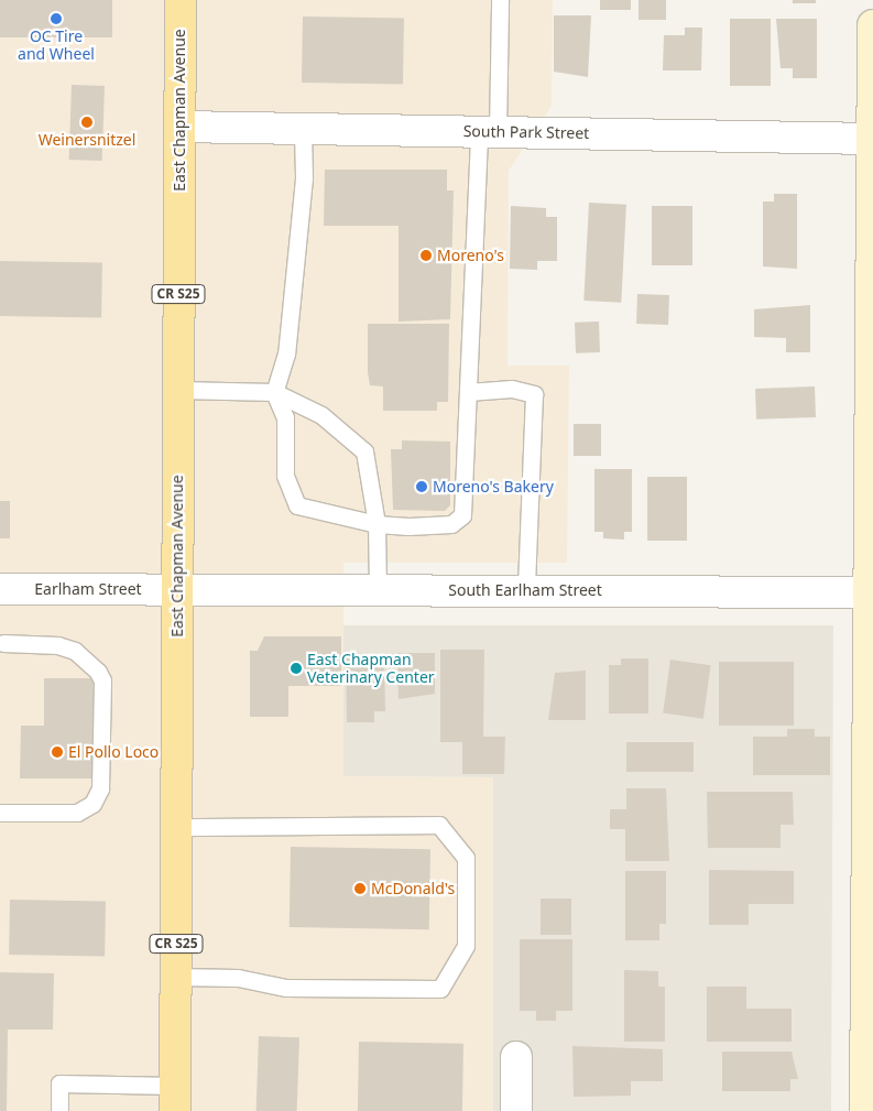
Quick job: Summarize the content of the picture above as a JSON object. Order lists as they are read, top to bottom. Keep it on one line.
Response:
{"streets":{"main road":["East Chapman Avenue","CR S25"],"street":["South Park Street","Earlham Street","South Earlham Street"]},"crossings":[["East Chapman Avenue","South Park Street"],["East Chapman Avenue","Earlham Street"],["East Chapman Avenue","South Earlham Street"],["Earlham Street","South Earlham Street"]],"places":["OC Tire and Wheel","Weinersnitzel","Moreno's","Moreno's Bakery","East Chapman Veterinary Center","El Pollo Loco","McDonald's"]}
